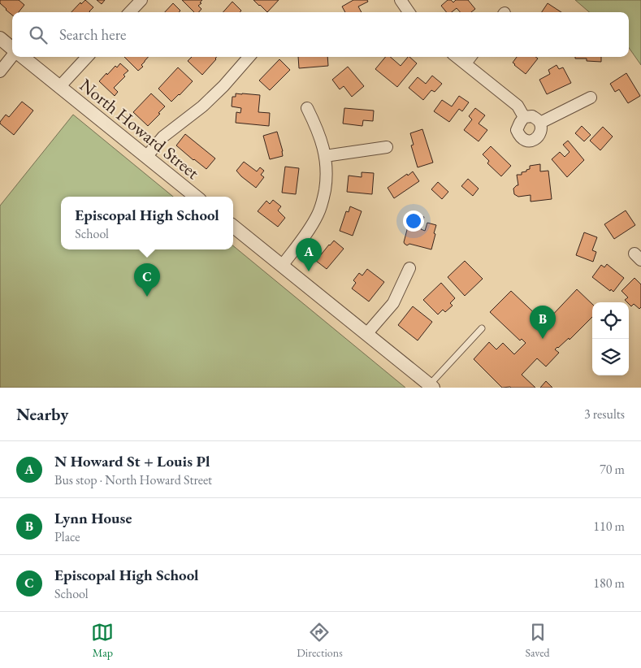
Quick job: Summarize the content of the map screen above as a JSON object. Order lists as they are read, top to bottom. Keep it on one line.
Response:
{"streets":{"street":["North Howard Street"]},"page":{"search":"Search here","popup":["Episcopal High School","School"],"pins":["A","C","B"],"heading":["Nearby","3 results"],"list":[{"mark":"A","name":"N Howard St + Louis Pl","note":"Bus stop · North Howard Street","value":"70 m"},{"mark":"B","name":"Lynn House","note":"Place","value":"110 m"},{"mark":"C","name":"Episcopal High School","note":"School","value":"180 m"}],"nav":["Map","Directions","Saved"]}}
